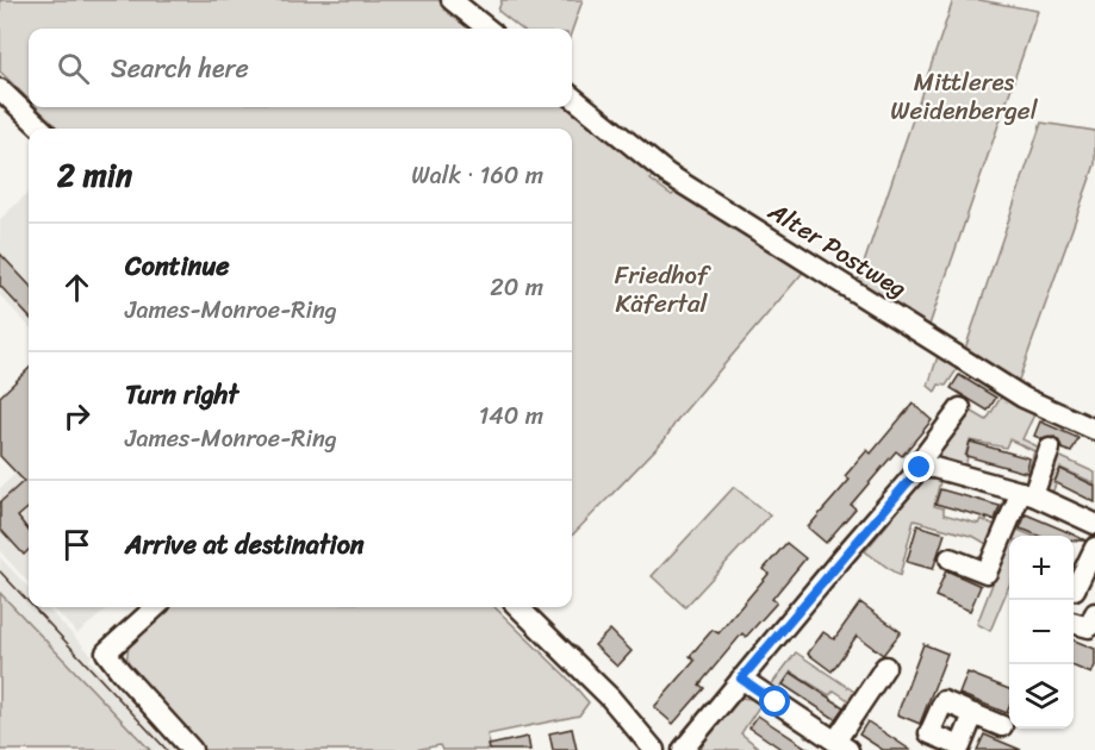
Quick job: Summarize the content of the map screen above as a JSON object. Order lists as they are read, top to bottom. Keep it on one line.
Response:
{"streets":{"street":["Alter Postweg"]},"parks":["Mittleres Weidenbergel","Friedhof Käfertal"],"page":{"search":"Search here","heading":["2 min","Walk · 160 m"],"list":[["Continue","James-Monroe-Ring","20 m"],["Turn right","James-Monroe-Ring","140 m"],"Arrive at destination"],"map_buttons":["+","−"]}}
